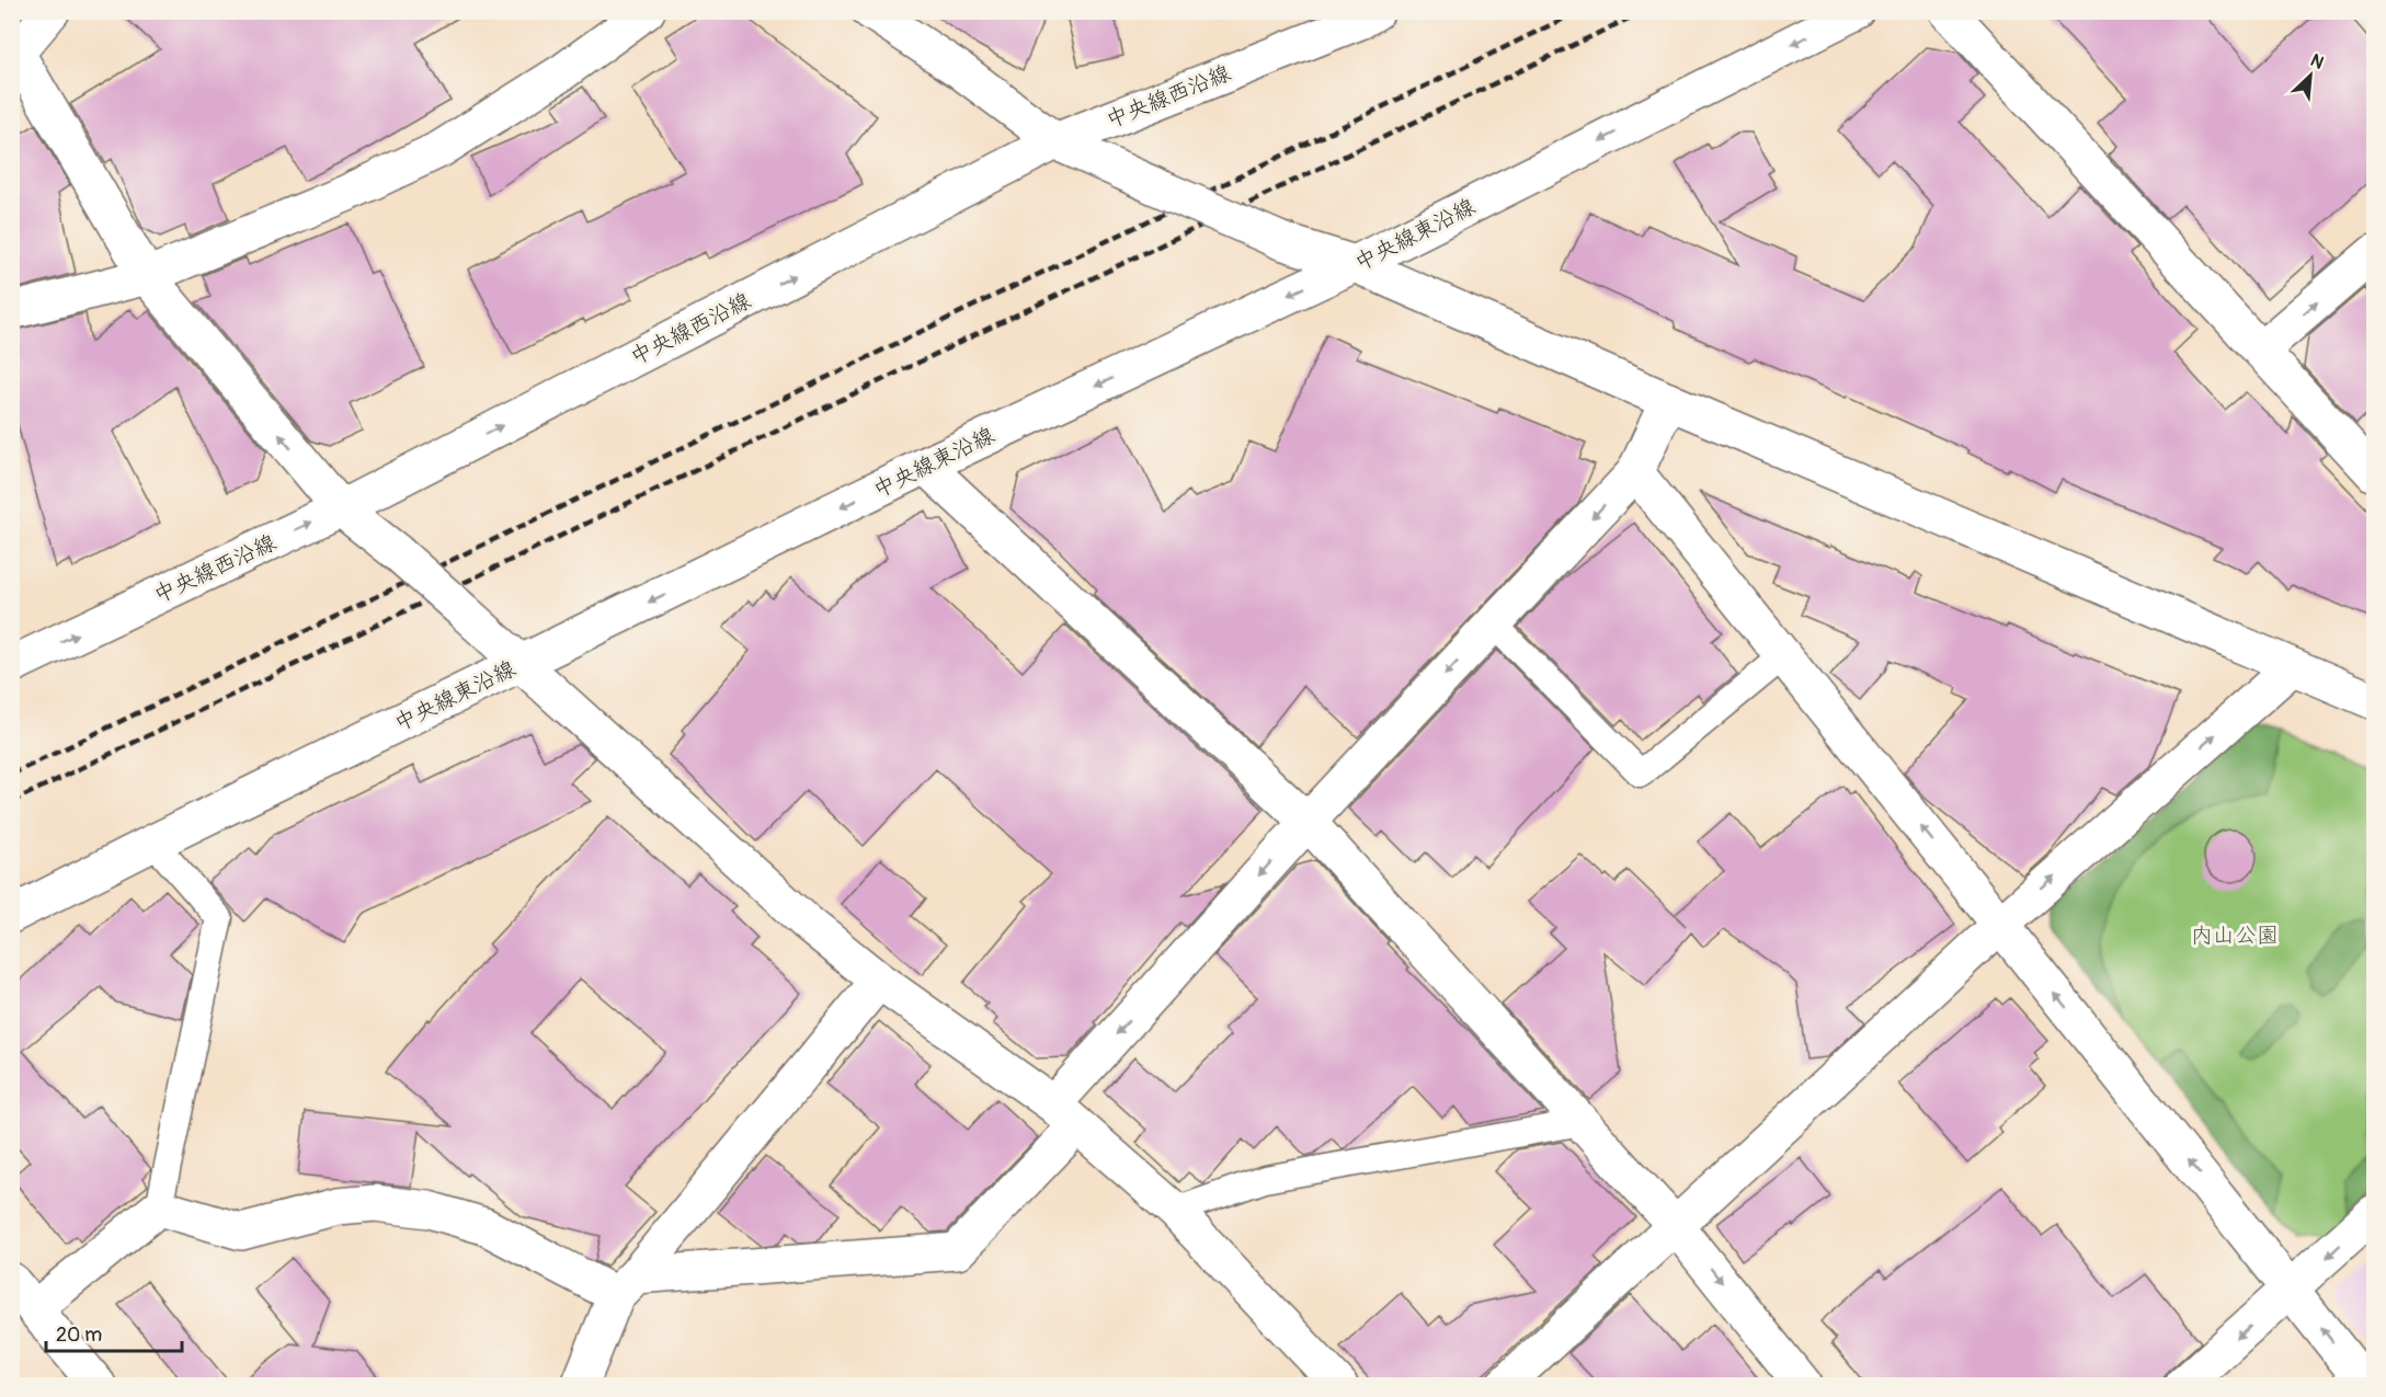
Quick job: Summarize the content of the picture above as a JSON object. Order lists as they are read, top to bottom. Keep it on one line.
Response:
{"streets":{"street":["中央線西沿線","中央線東沿線"]},"one_way":["中央線東沿線"],"parks":["内山公園"],"scale_bar":"20 m","north":"top right"}
